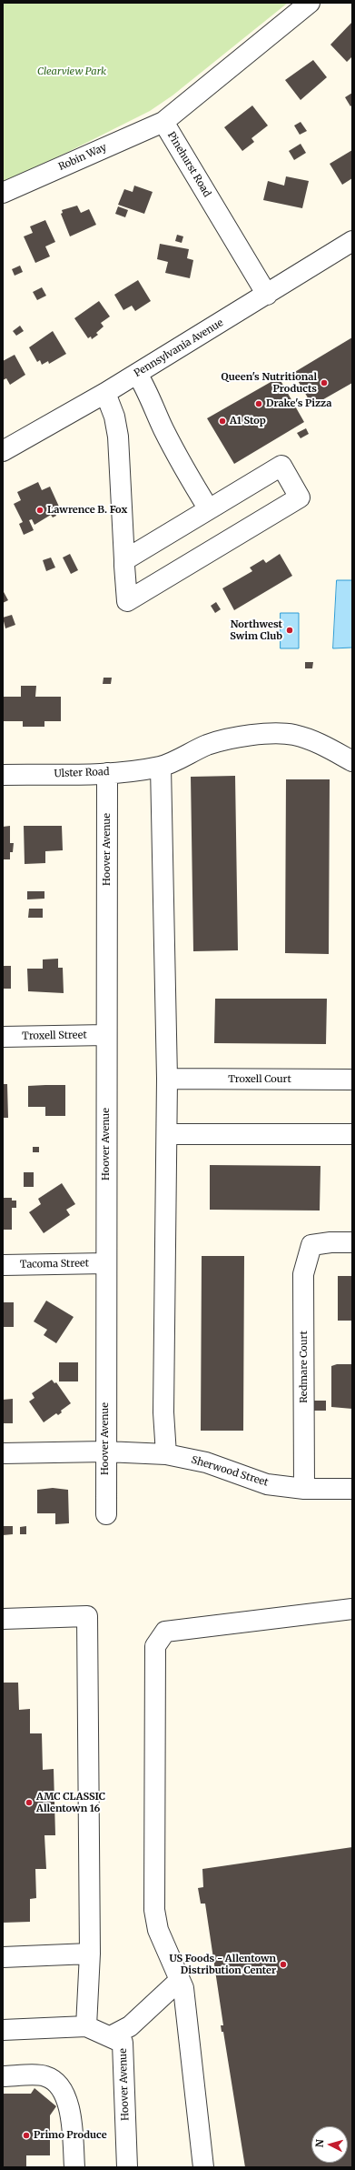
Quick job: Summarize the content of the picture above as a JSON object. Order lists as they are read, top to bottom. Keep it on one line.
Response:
{"streets":{"street":["Robin Way","Pinehurst Road","Pennsylvania Avenue","Ulster Road","Hoover Avenue","Troxell Street","Troxell Court","Tacoma Street","Redmare Court","Sherwood Street"]},"crossings":[["Robin Way","Pinehurst Road"],["Pinehurst Road","Pennsylvania Avenue"],["Ulster Road","Hoover Avenue"],["Hoover Avenue","Troxell Street"],["Hoover Avenue","Tacoma Street"],["Hoover Avenue","Sherwood Street"],["Redmare Court","Sherwood Street"]],"parks":["Clearview Park"],"places":["Queen's Nutritional Products","Drake's Pizza","A1 Stop","Lawrence B. Fox","Northwest Swim Club","AMC CLASSIC Allentown 16","US Foods - Allentown Distribution Center","Primo Produce"],"north":"left"}
